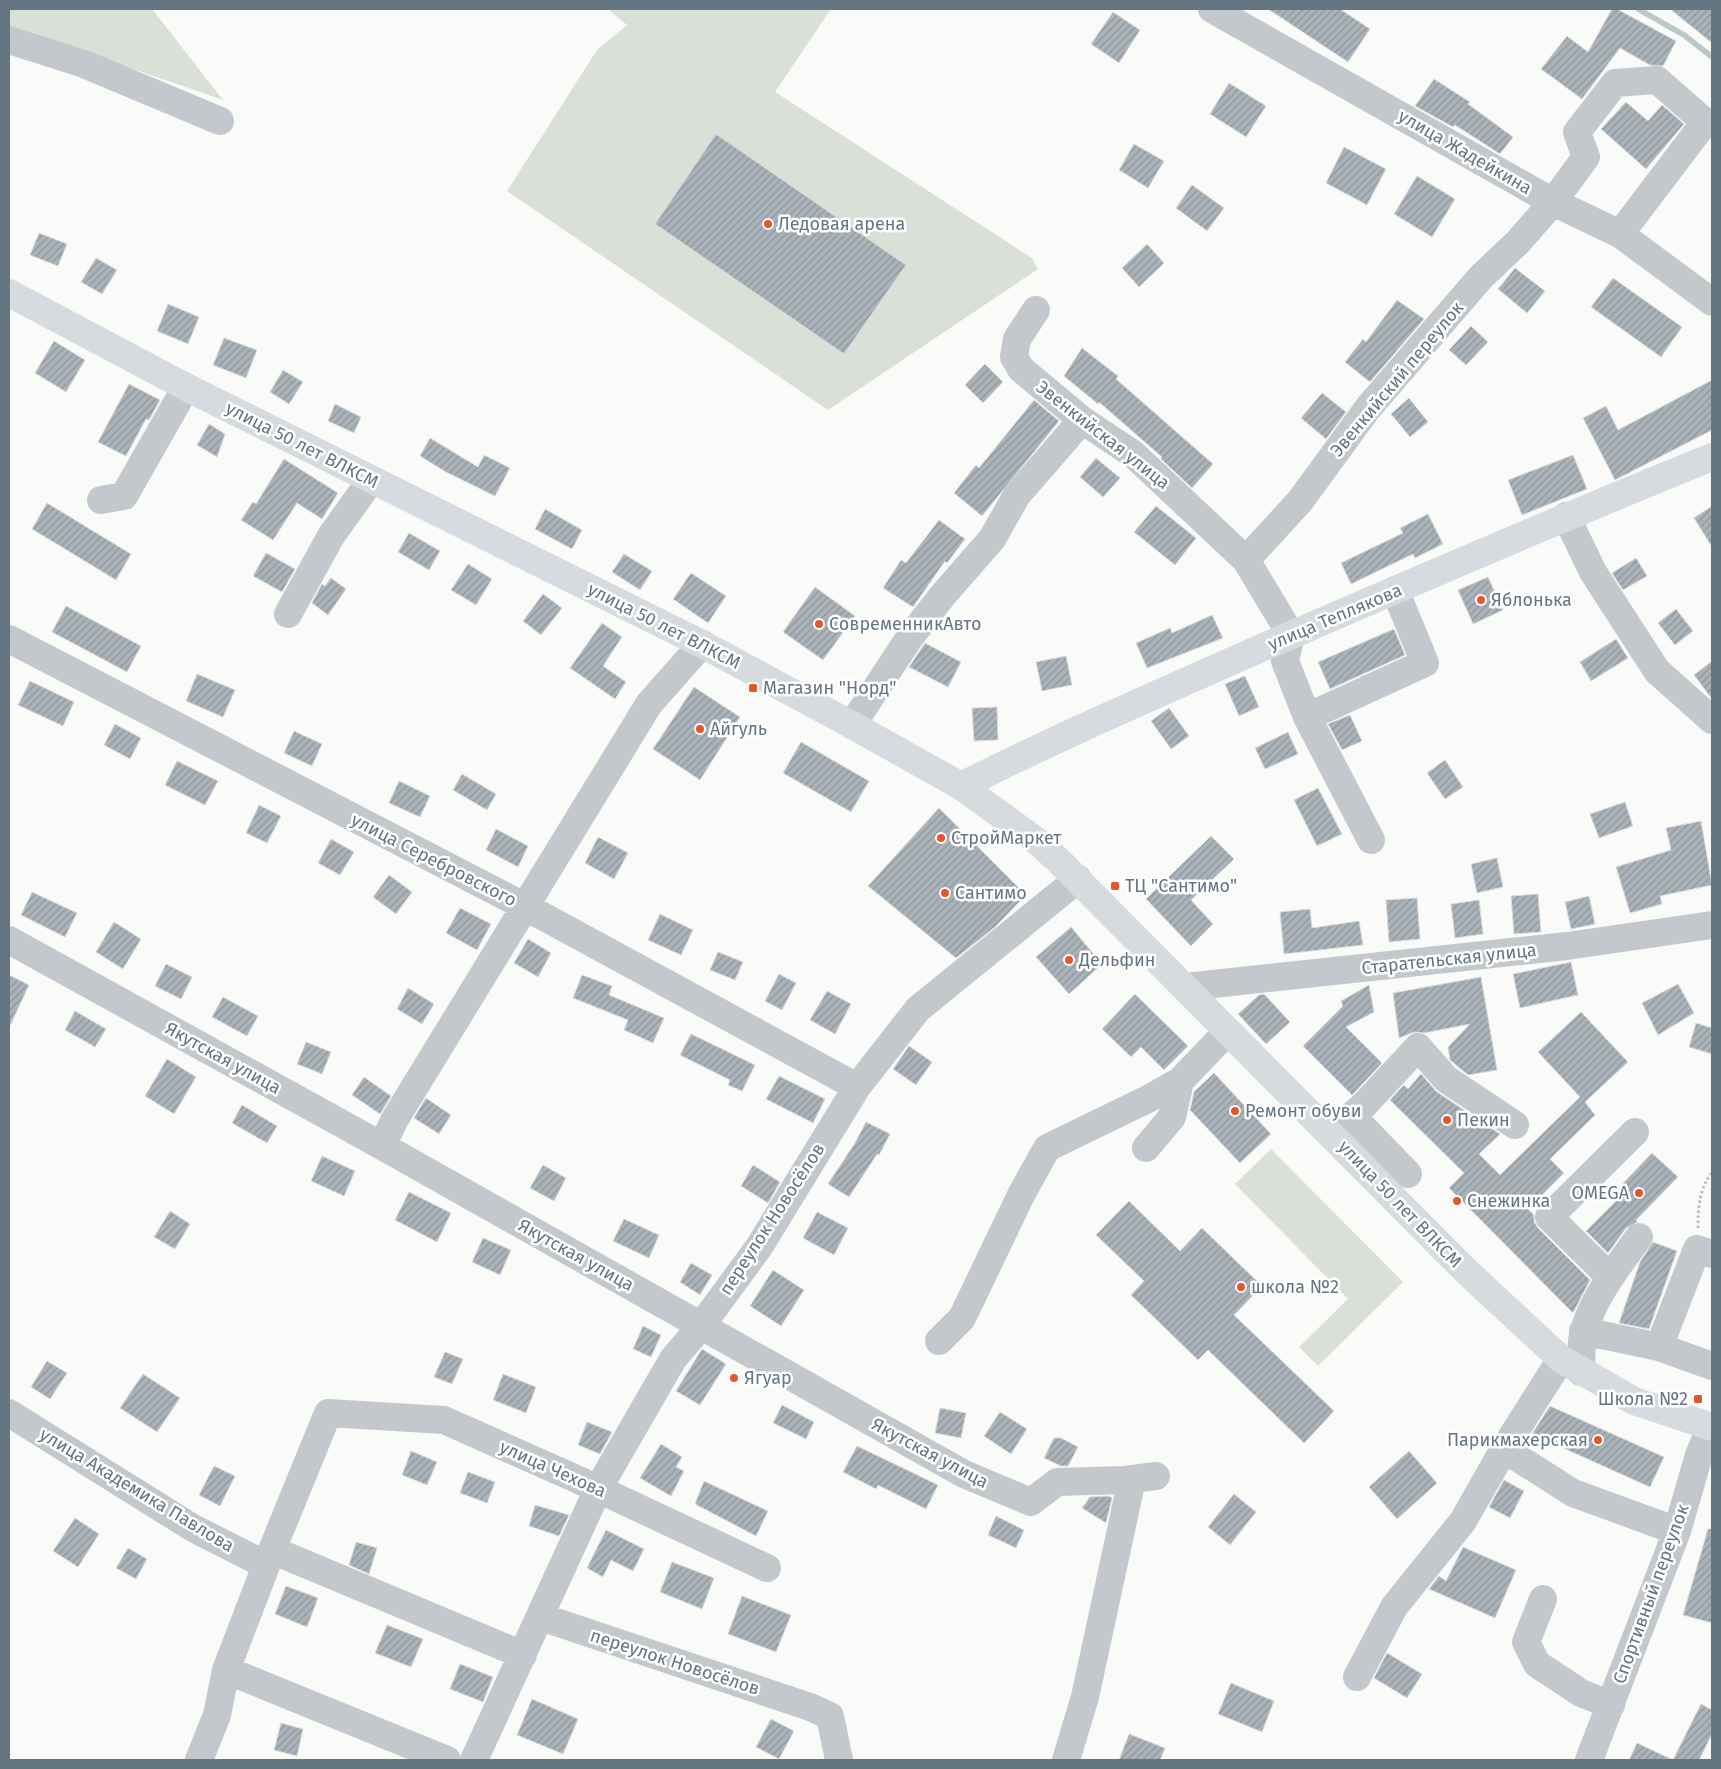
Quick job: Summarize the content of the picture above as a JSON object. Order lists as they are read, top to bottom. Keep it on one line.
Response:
{"streets":{"main road":["улица 50 лет ВЛКСМ","улица Теплякова"],"street":["улица Жадейкина","Эвенкийский переулок","Эвенкийская улица","улица Серебровского","Старательская улица","Якутская улица","переулок Новосёлов","улица Чехова","улица Академика Павлова","Спортивный переулок"]},"crossings":[["улица Жадейкина","Эвенкийский переулок"],["Эвенкийский переулок","Эвенкийская улица"],["Эвенкийская улица","улица Теплякова"],["улица 50 лет ВЛКСМ","улица Теплякова"],["улица 50 лет ВЛКСМ","Старательская улица"],["улица 50 лет ВЛКСМ","переулок Новосёлов"],["улица 50 лет ВЛКСМ","Спортивный переулок"],["улица Серебровского","переулок Новосёлов"],["Якутская улица","переулок Новосёлов"],["переулок Новосёлов","улица Чехова"],["улица Чехова","улица Академика Павлова"]],"places":{"other":["Ледовая арена","Яблонька","СовременникАвто","Айгуль","СтройМаркет","Сантимо","Дельфин","Ремонт обуви","Пекин","OMEGA","Снежинка","школа №2","Ягуар","Парикмахерская"],"transit":["Магазин \"Норд\"","ТЦ \"Сантимо\"","Школа №2"]}}
